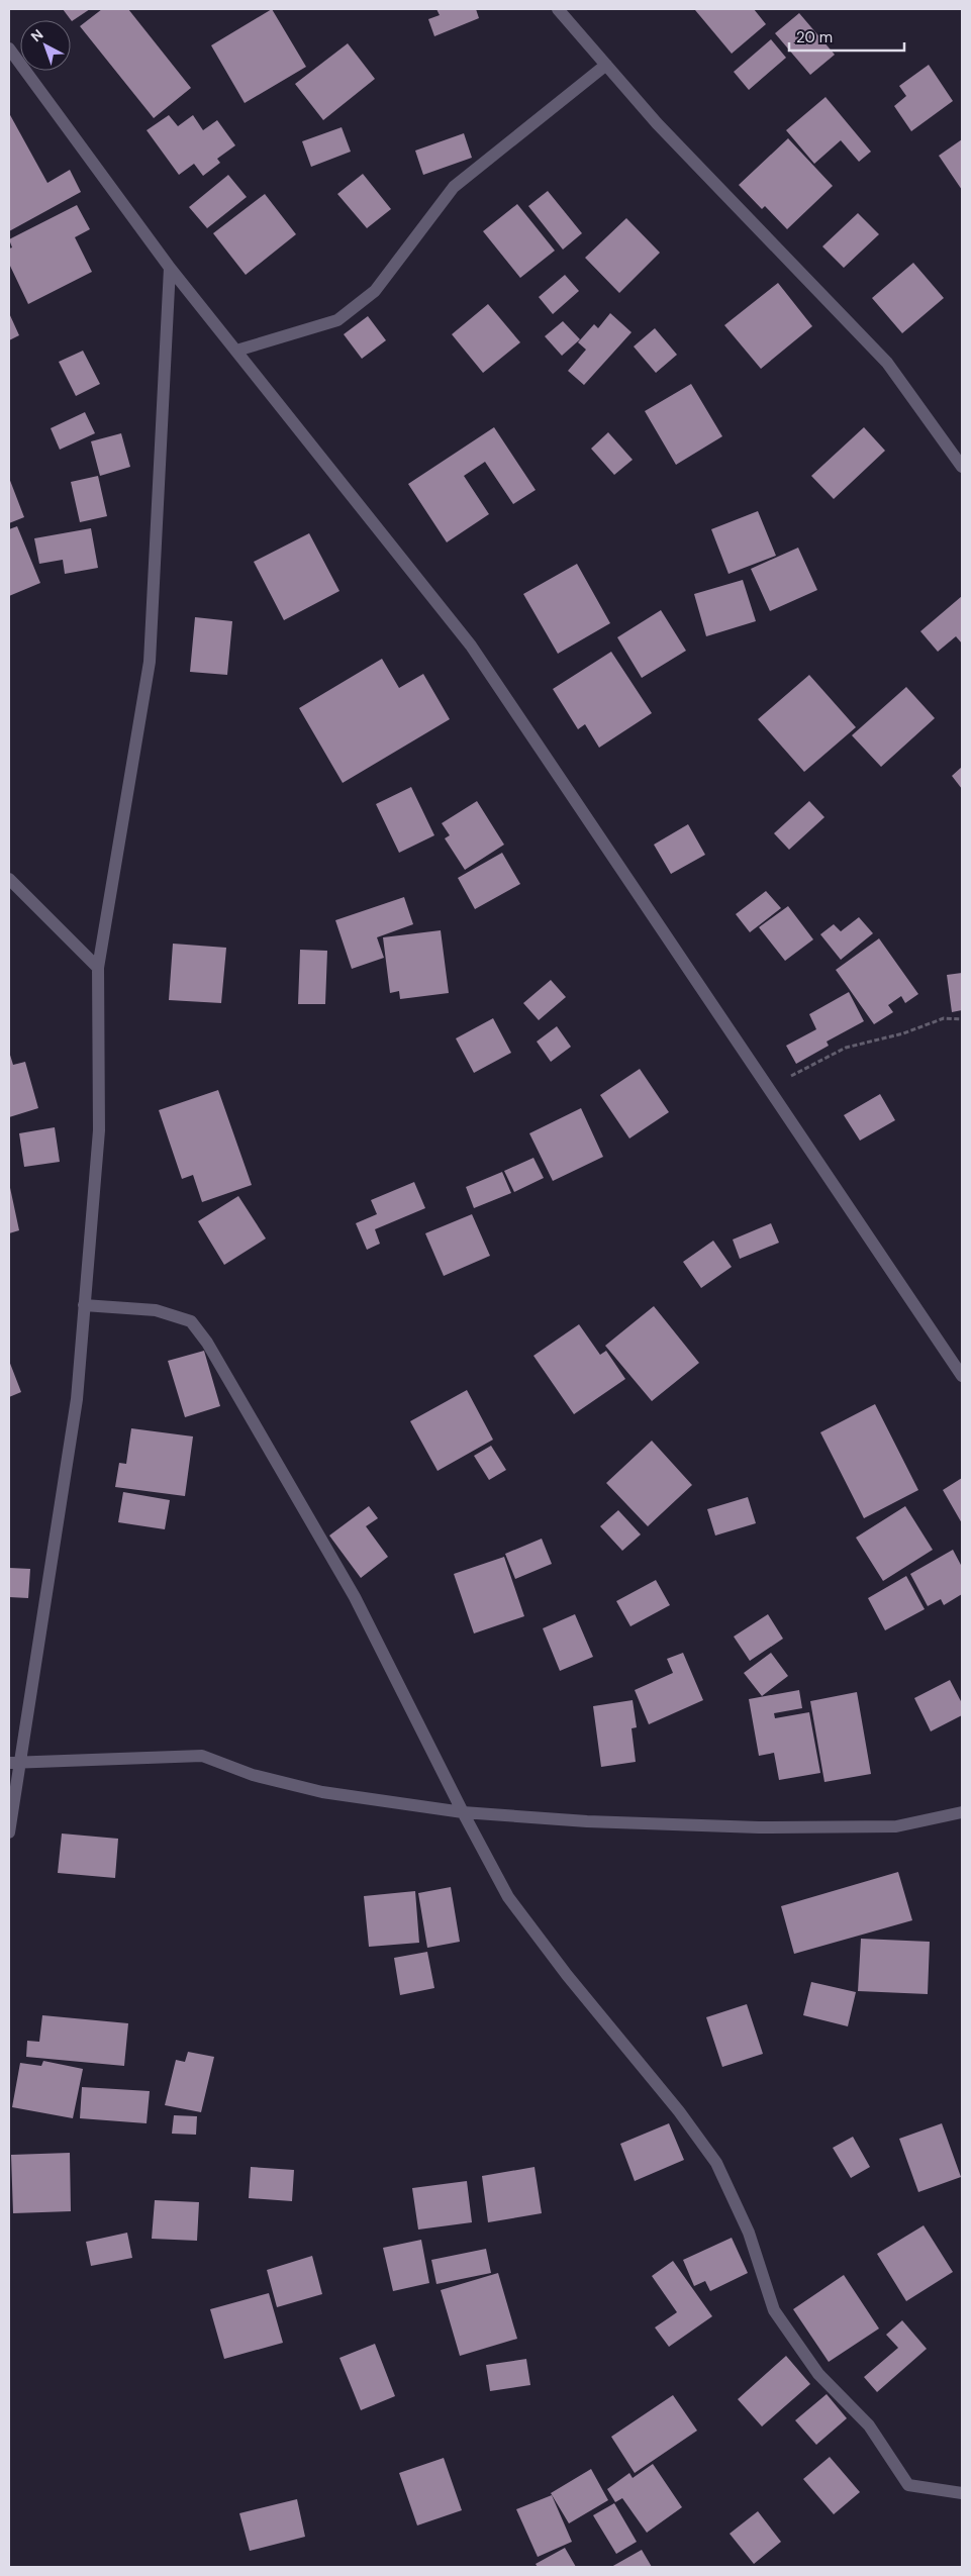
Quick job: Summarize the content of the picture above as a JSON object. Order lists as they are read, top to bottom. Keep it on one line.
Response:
{"scale_bar":"20 m","north":"top left"}
